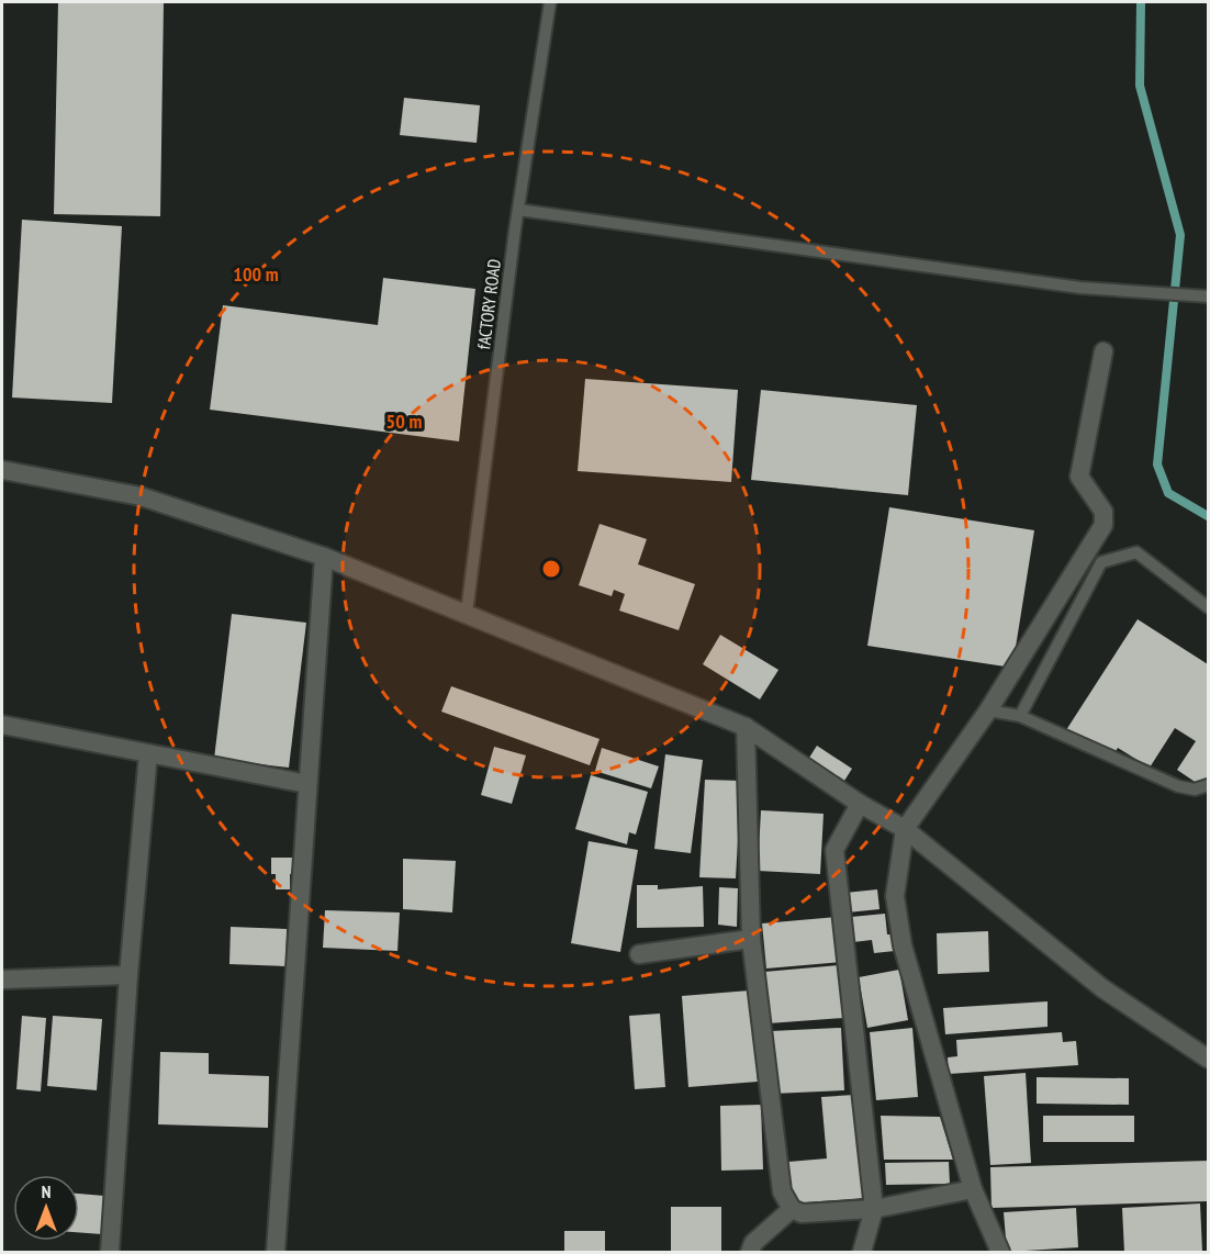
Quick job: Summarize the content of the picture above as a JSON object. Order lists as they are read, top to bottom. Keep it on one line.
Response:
{"streets":{"lane":["fACTORY ROAD"]},"north":"top","rings":["100 m","50 m"]}
